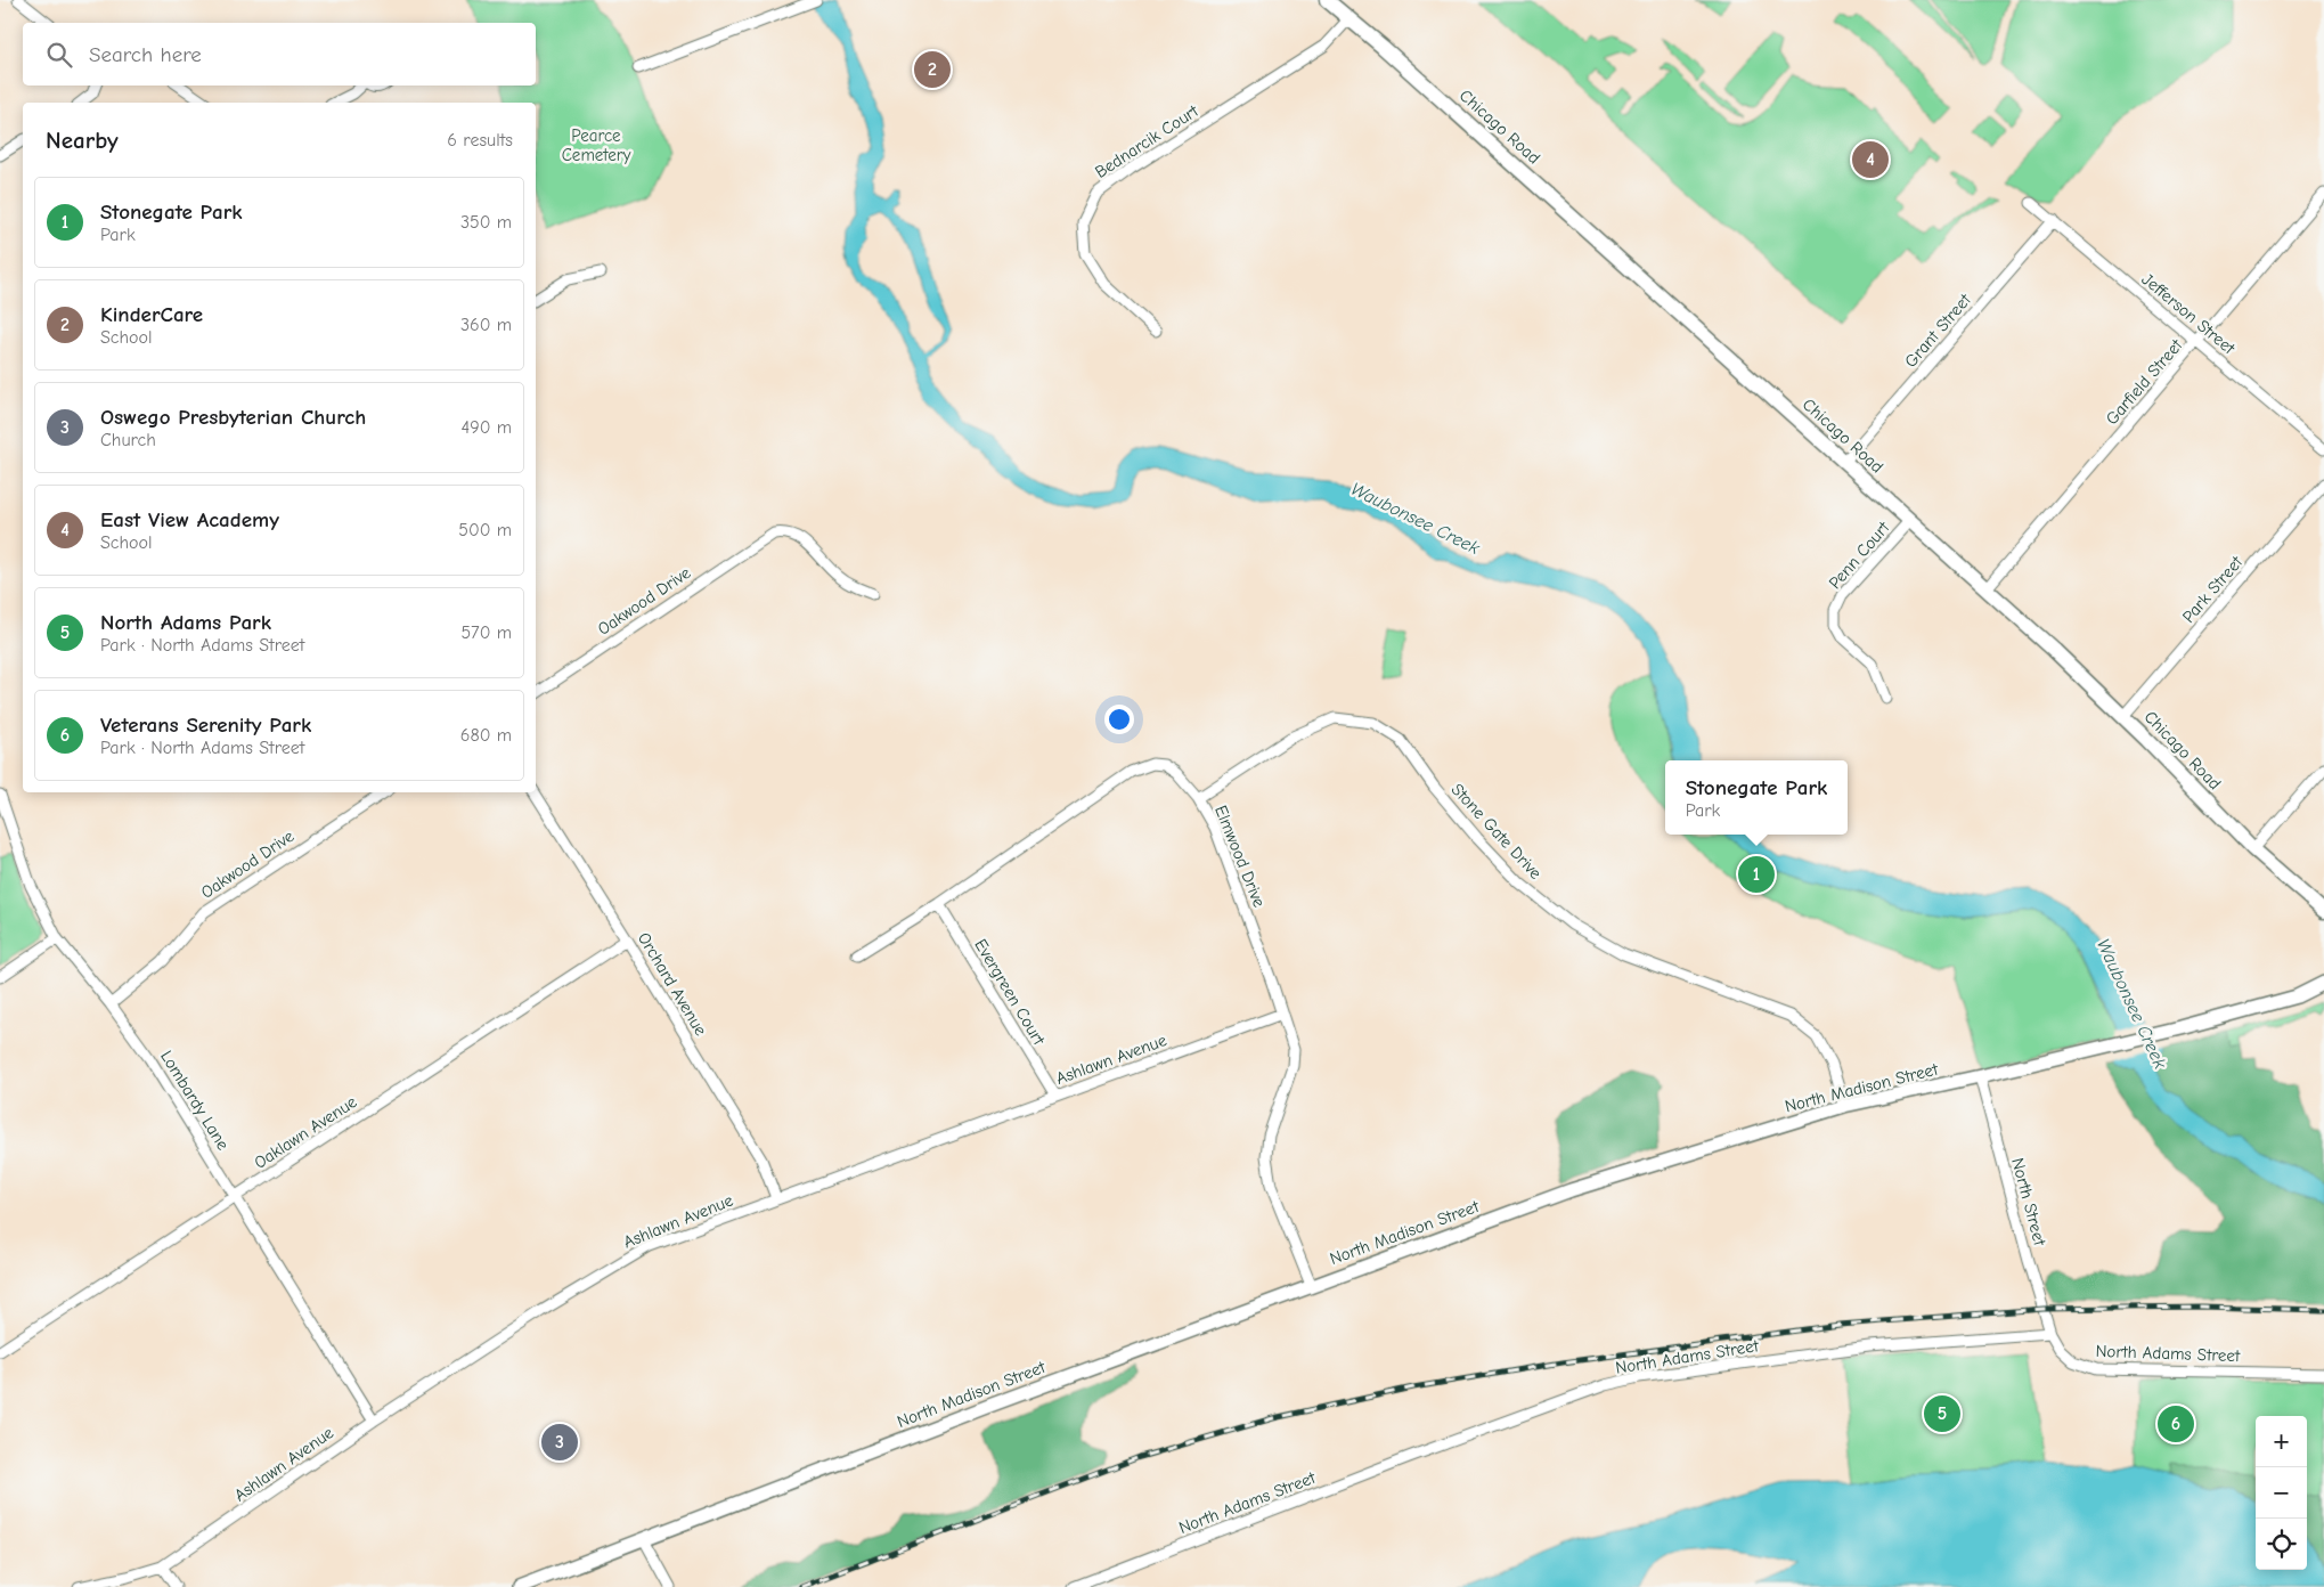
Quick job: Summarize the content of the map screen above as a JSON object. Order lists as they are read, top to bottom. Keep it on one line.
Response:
{"streets":{"main road":["Chicago Road"],"street":["Bednarcik Court","Jefferson Street","Grant Street","Garfield Street","Penn Court","Park Street","Oakwood Drive","Stone Gate Drive","Elmwood Drive","Orchard Avenue","Evergreen Court","Ashlawn Avenue","North Madison Street","Lombardy Lane","Oaklawn Avenue","North Street","North Adams Street"]},"crossings":[["Chicago Road","Bednarcik Court"],["Chicago Road","Grant Street"],["Chicago Road","Garfield Street"],["Chicago Road","Penn Court"],["Chicago Road","Park Street"],["Jefferson Street","Grant Street"],["Jefferson Street","Garfield Street"],["Oakwood Drive","Lombardy Lane"],["Stone Gate Drive","Elmwood Drive"],["Stone Gate Drive","North Madison Street"],["Elmwood Drive","Evergreen Court"],["Elmwood Drive","Ashlawn Avenue"],["Elmwood Drive","North Madison Street"],["Orchard Avenue","Ashlawn Avenue"],["Orchard Avenue","Oaklawn Avenue"],["Evergreen Court","Ashlawn Avenue"],["Ashlawn Avenue","Lombardy Lane"],["North Madison Street","North Street"],["Lombardy Lane","Oaklawn Avenue"],["North Street","North Adams Street"]],"water":["Waubonsee Creek"],"parks":["Pearce Cemetery"],"page":{"search":"Search here","pins":["2","4","1","5","6","3"],"heading":["Nearby","6 results"],"list":[{"mark":"1","name":"Stonegate Park","note":"Park","value":"350 m"},{"mark":"2","name":"KinderCare","note":"School","value":"360 m"},{"mark":"3","name":"Oswego Presbyterian Church","note":"Church","value":"490 m"},{"mark":"4","name":"East View Academy","note":"School","value":"500 m"},{"mark":"5","name":"North Adams Park","note":"Park · North Adams Street","value":"570 m"},{"mark":"6","name":"Veterans Serenity Park","note":"Park · North Adams Street","value":"680 m"}],"popup":["Stonegate Park","Park"],"map_buttons":["+","−"]}}
